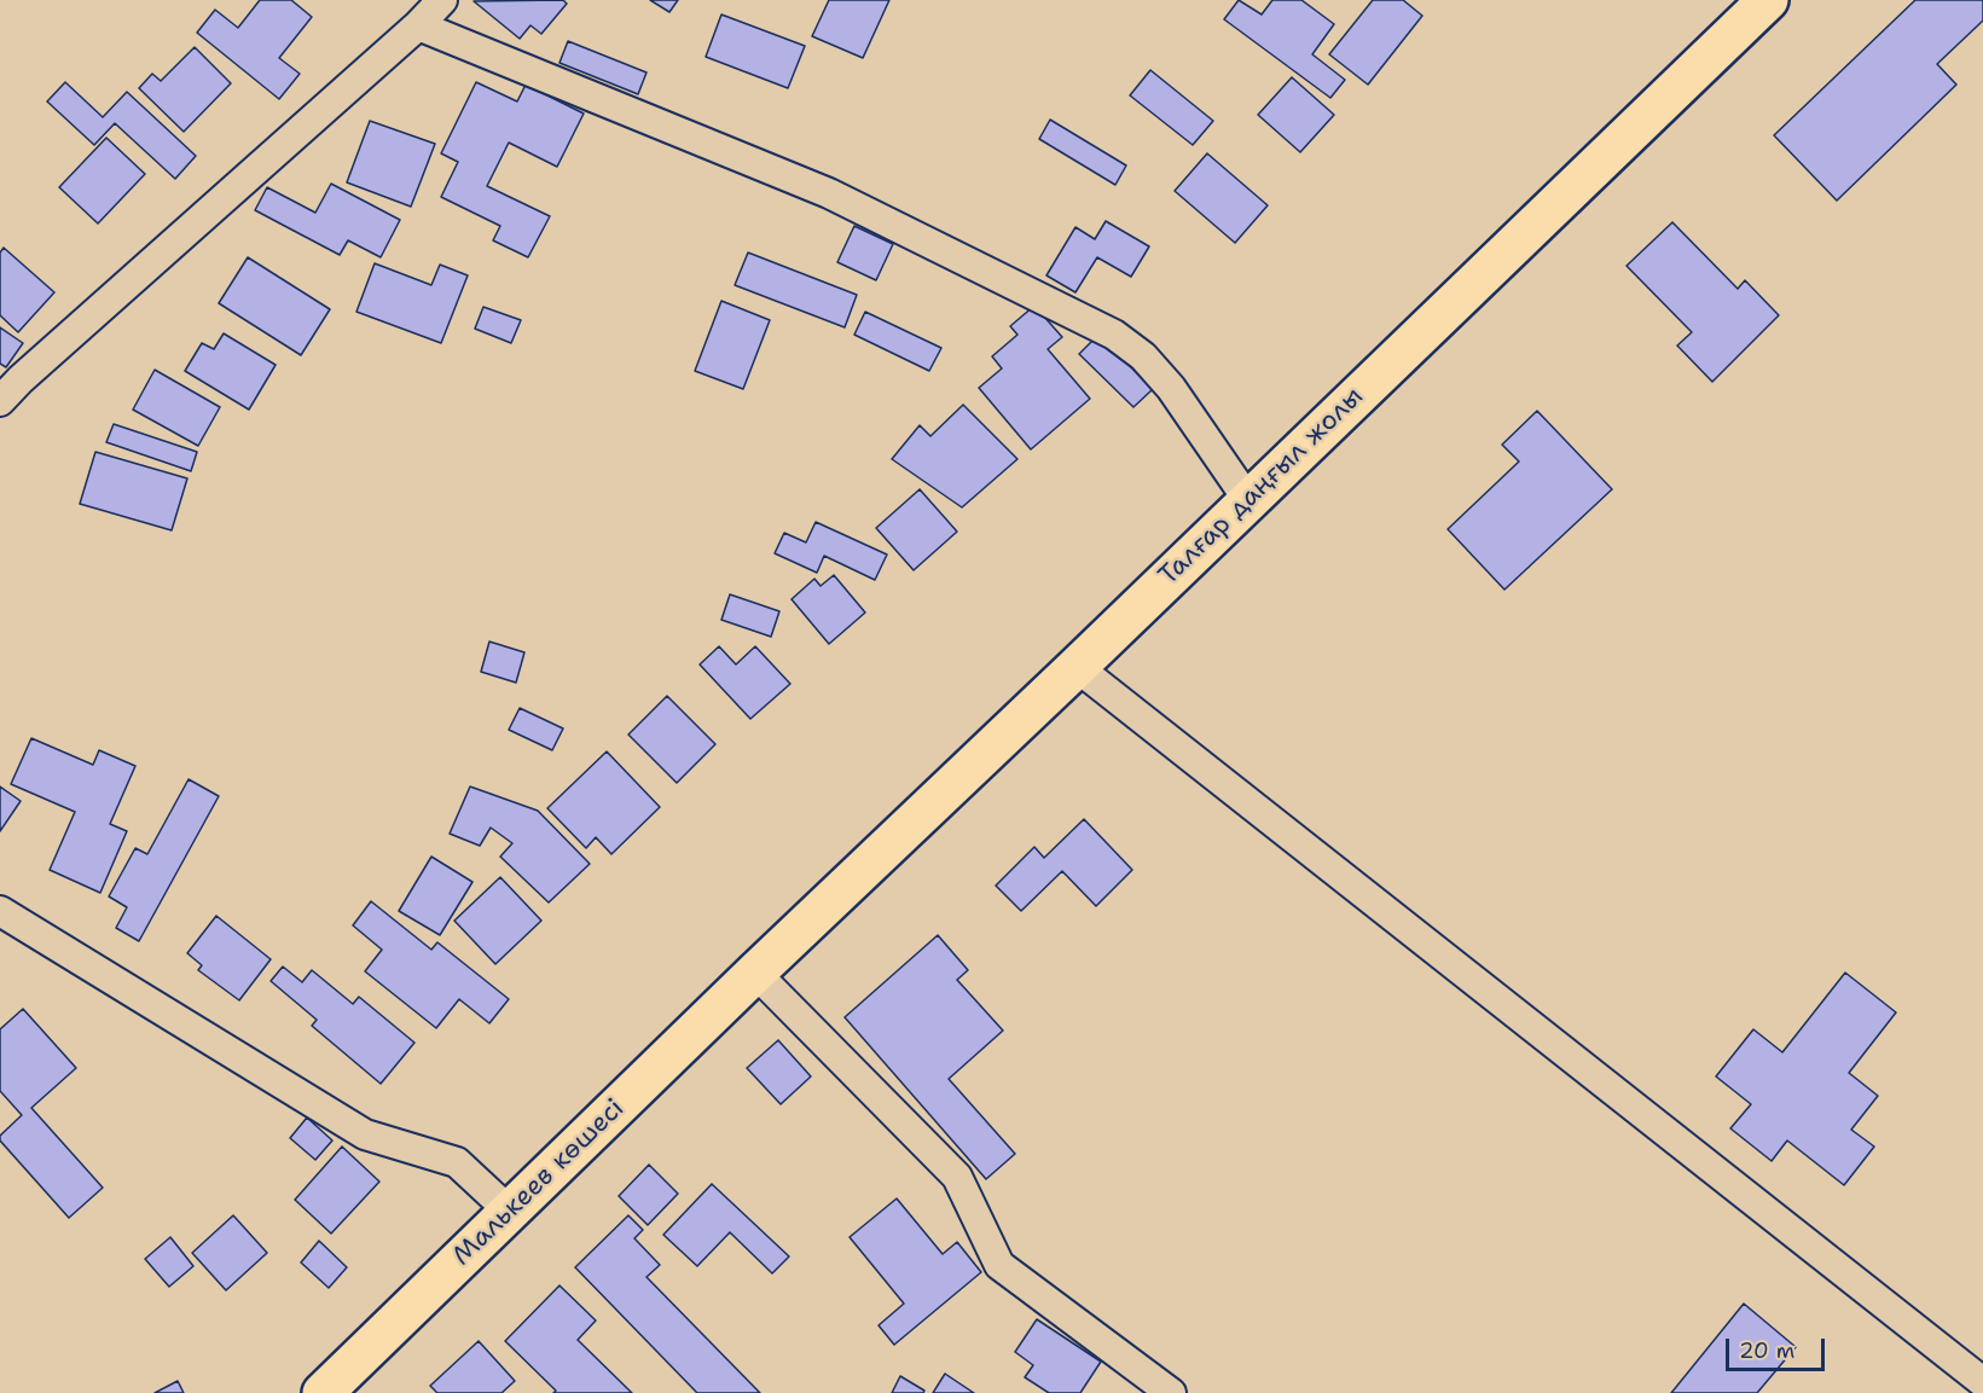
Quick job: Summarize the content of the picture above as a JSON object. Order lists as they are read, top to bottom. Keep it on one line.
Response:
{"streets":{"main road":["Талғар даңғыл жолы","Малькеев көшесі"]},"crossings":[["Талғар даңғыл жолы","Малькеев көшесі"]],"scale_bar":"20 m"}
